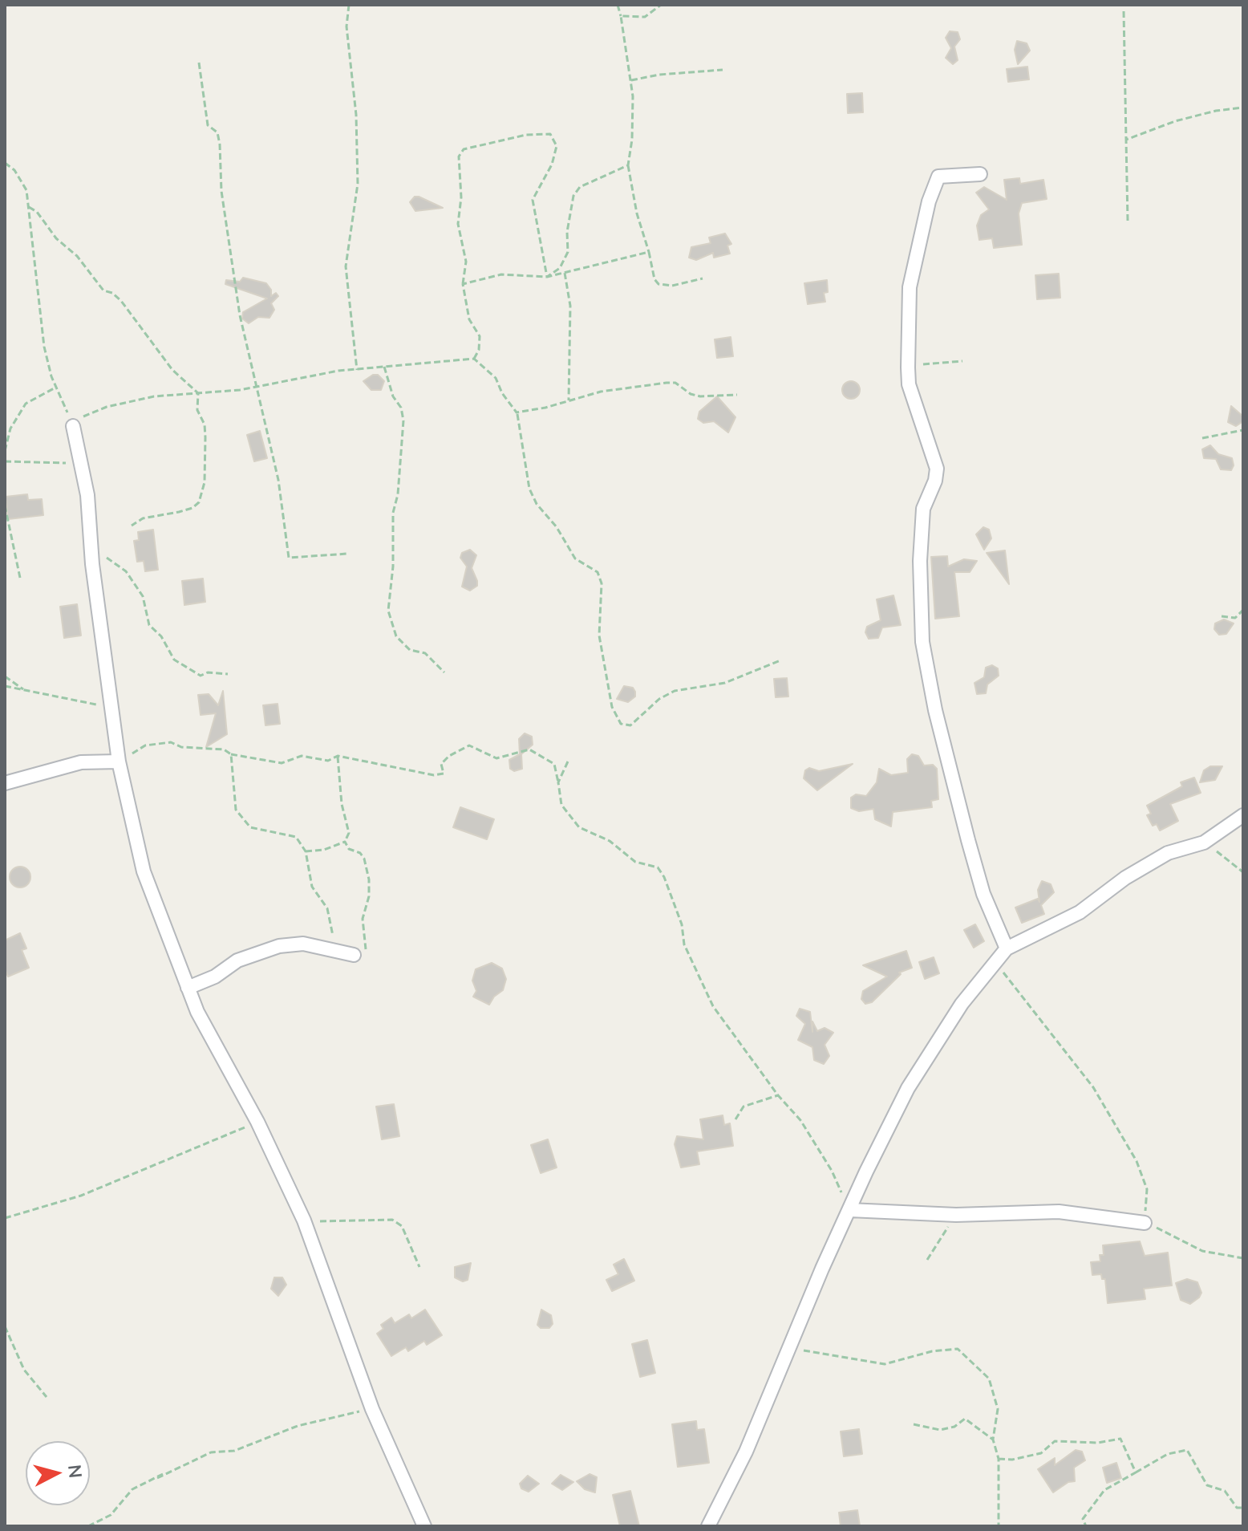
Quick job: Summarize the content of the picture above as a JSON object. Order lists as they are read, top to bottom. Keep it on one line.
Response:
{"north":"right"}
